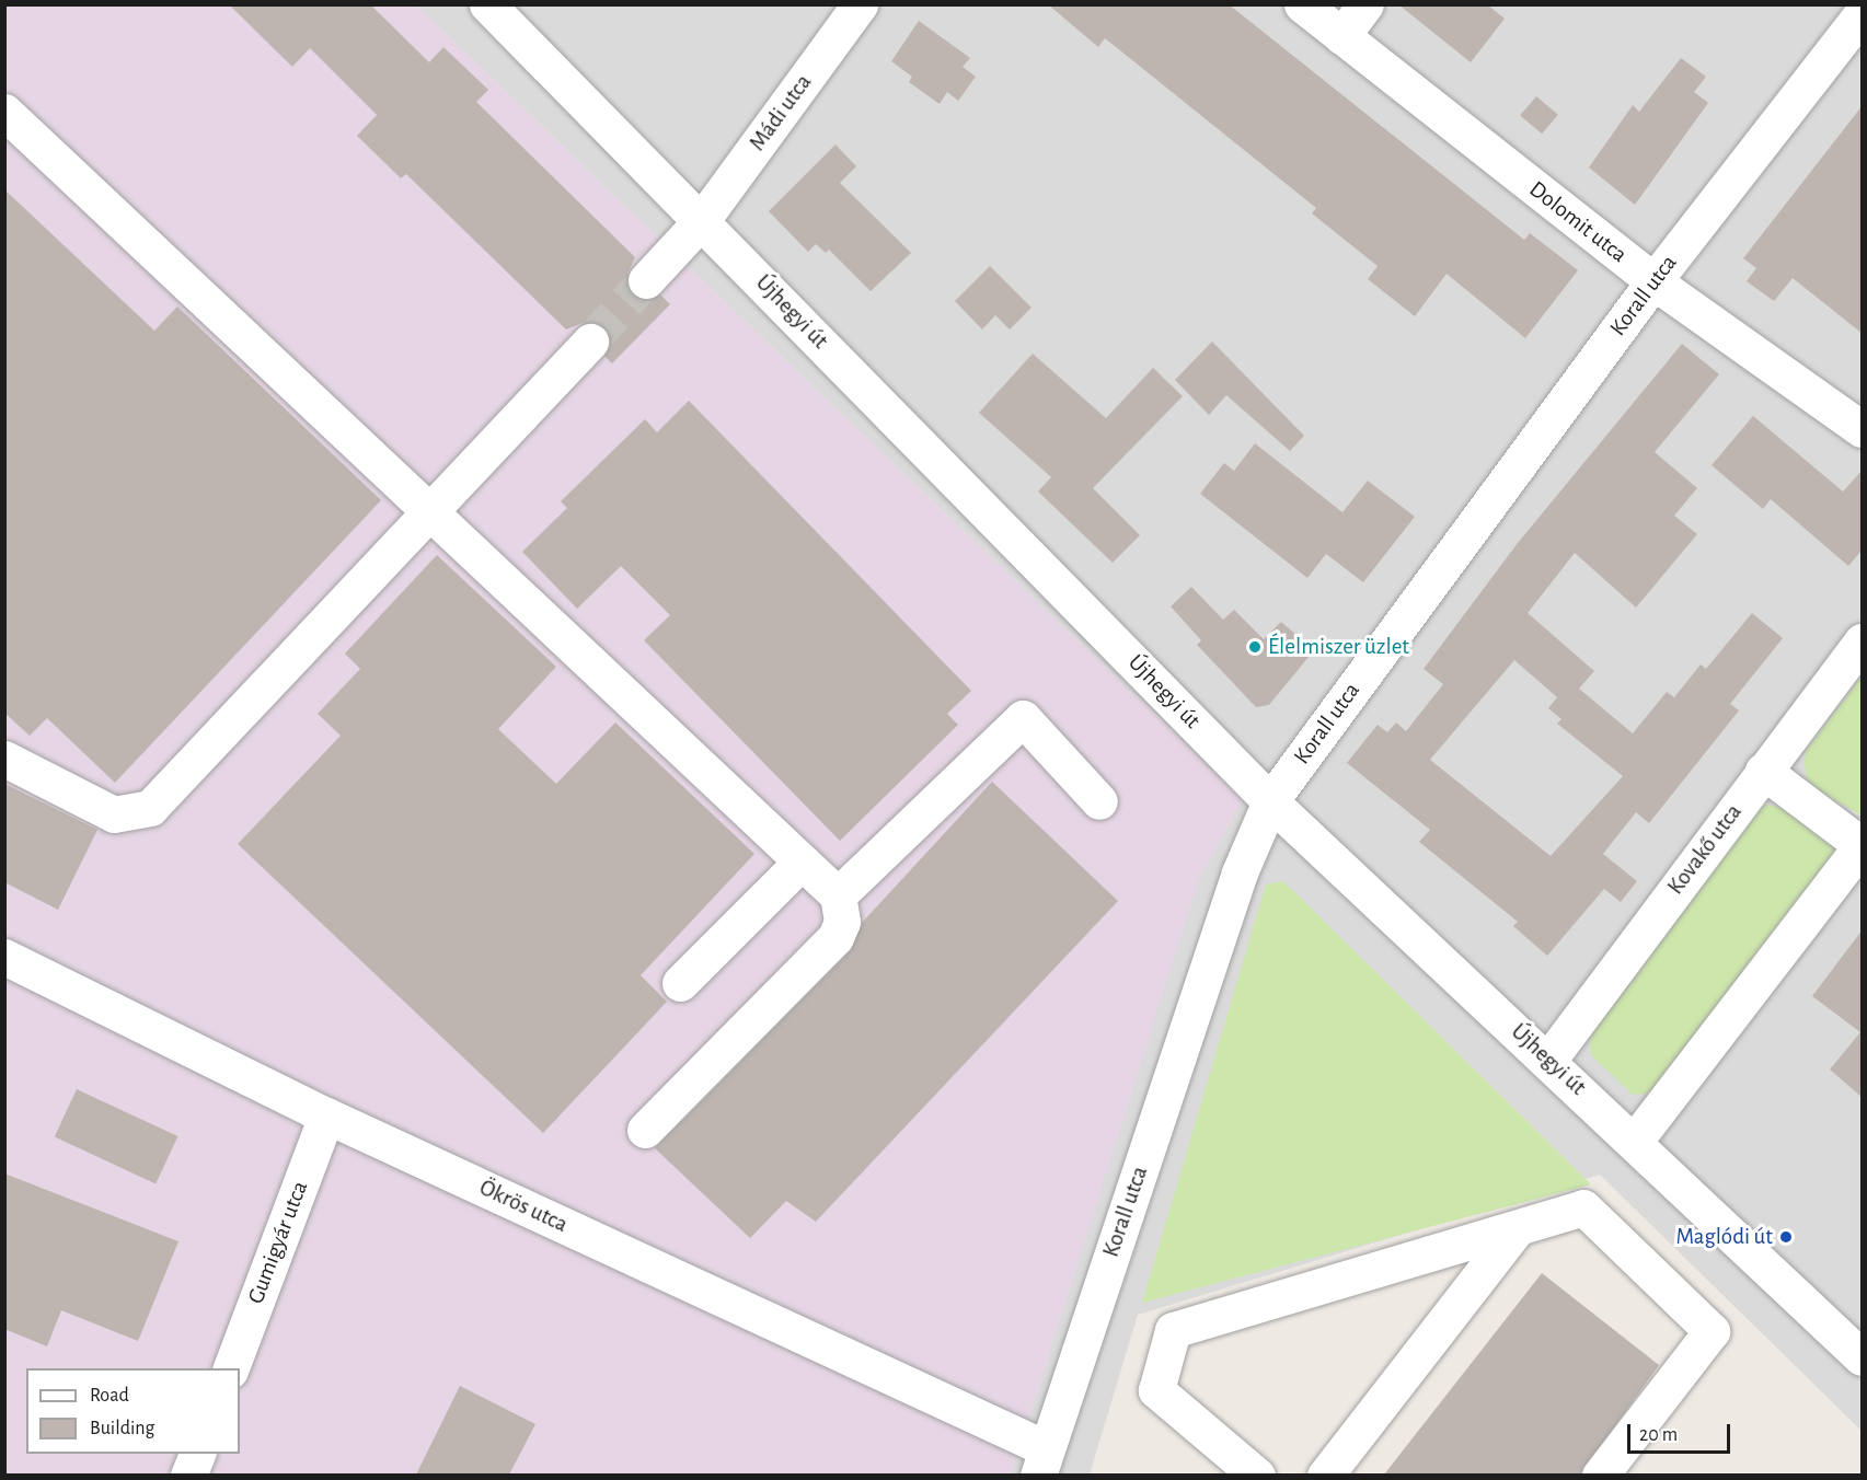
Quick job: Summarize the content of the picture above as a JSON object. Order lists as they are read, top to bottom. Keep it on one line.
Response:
{"streets":{"street":["Mádi utca","Dolomit utca","Korall utca","Újhegyi út","Kovakő utca","Ökrös utca","Gumigyár utca"]},"crossings":[["Mádi utca","Újhegyi út"],["Dolomit utca","Korall utca"],["Korall utca","Újhegyi út"],["Korall utca","Ökrös utca"],["Újhegyi út","Kovakő utca"],["Ökrös utca","Gumigyár utca"]],"places":["Élelmiszer üzlet","Maglódi út"],"legend":["Road","Building"],"scale_bar":"20 m"}
